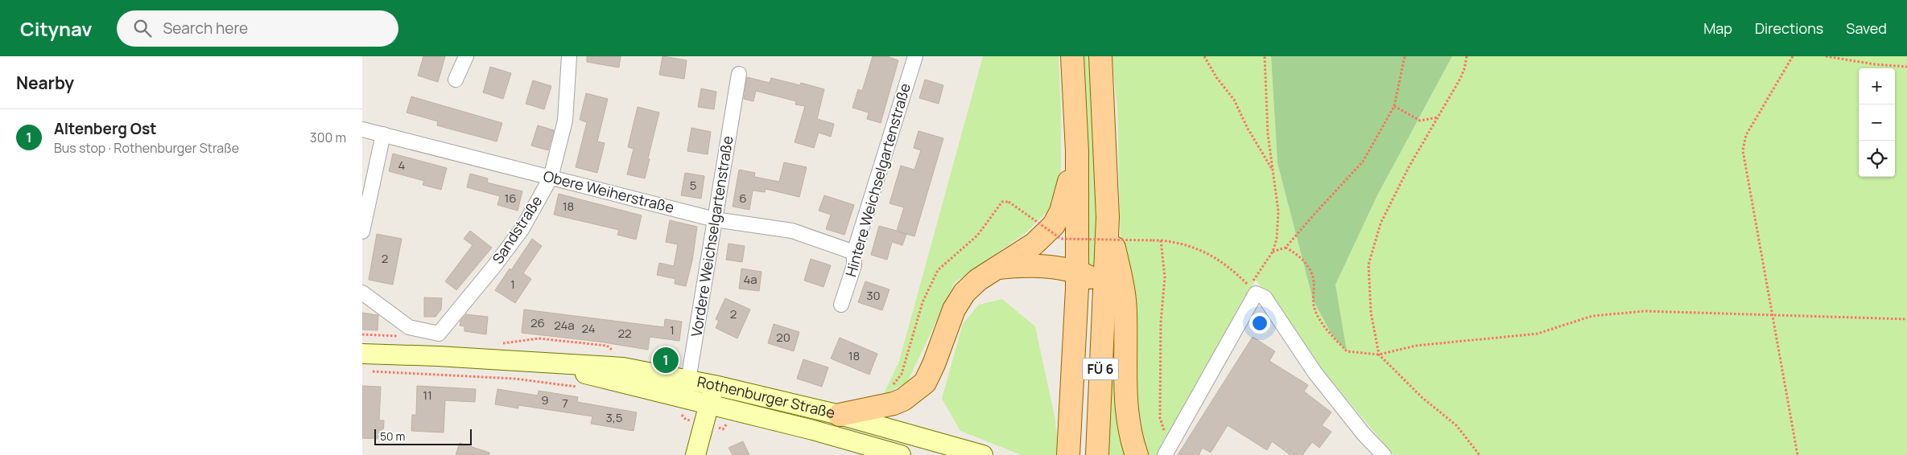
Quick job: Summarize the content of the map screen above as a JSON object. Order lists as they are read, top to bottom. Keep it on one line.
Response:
{"streets":{"main road":["FÜ 6","Rothenburger Straße"],"street":["Hintere Weichselgartenstraße","Obere Weiherstraße","Sandstraße","Vordere Weichselgartenstraße"]},"crossings":[["Hintere Weichselgartenstraße","Obere Weiherstraße"],["Obere Weiherstraße","Sandstraße"],["Obere Weiherstraße","Vordere Weichselgartenstraße"],["Vordere Weichselgartenstraße","Rothenburger Straße"]],"house_numbers":["4","5","16","6","18","2","4a","1","30","2","26","24a","24","1","22","20","18","11","9","7","3,5"],"scale_bar":"50 m","page":{"header":"Citynav","search":"Search here","nav":["Map","Directions","Saved"],"heading":"Nearby","map_buttons":["+","−"],"list":[{"mark":"1","name":"Altenberg Ost","note":"Bus stop · Rothenburger Straße","value":"300 m"}],"pins":"1","scale":"50 m"}}
